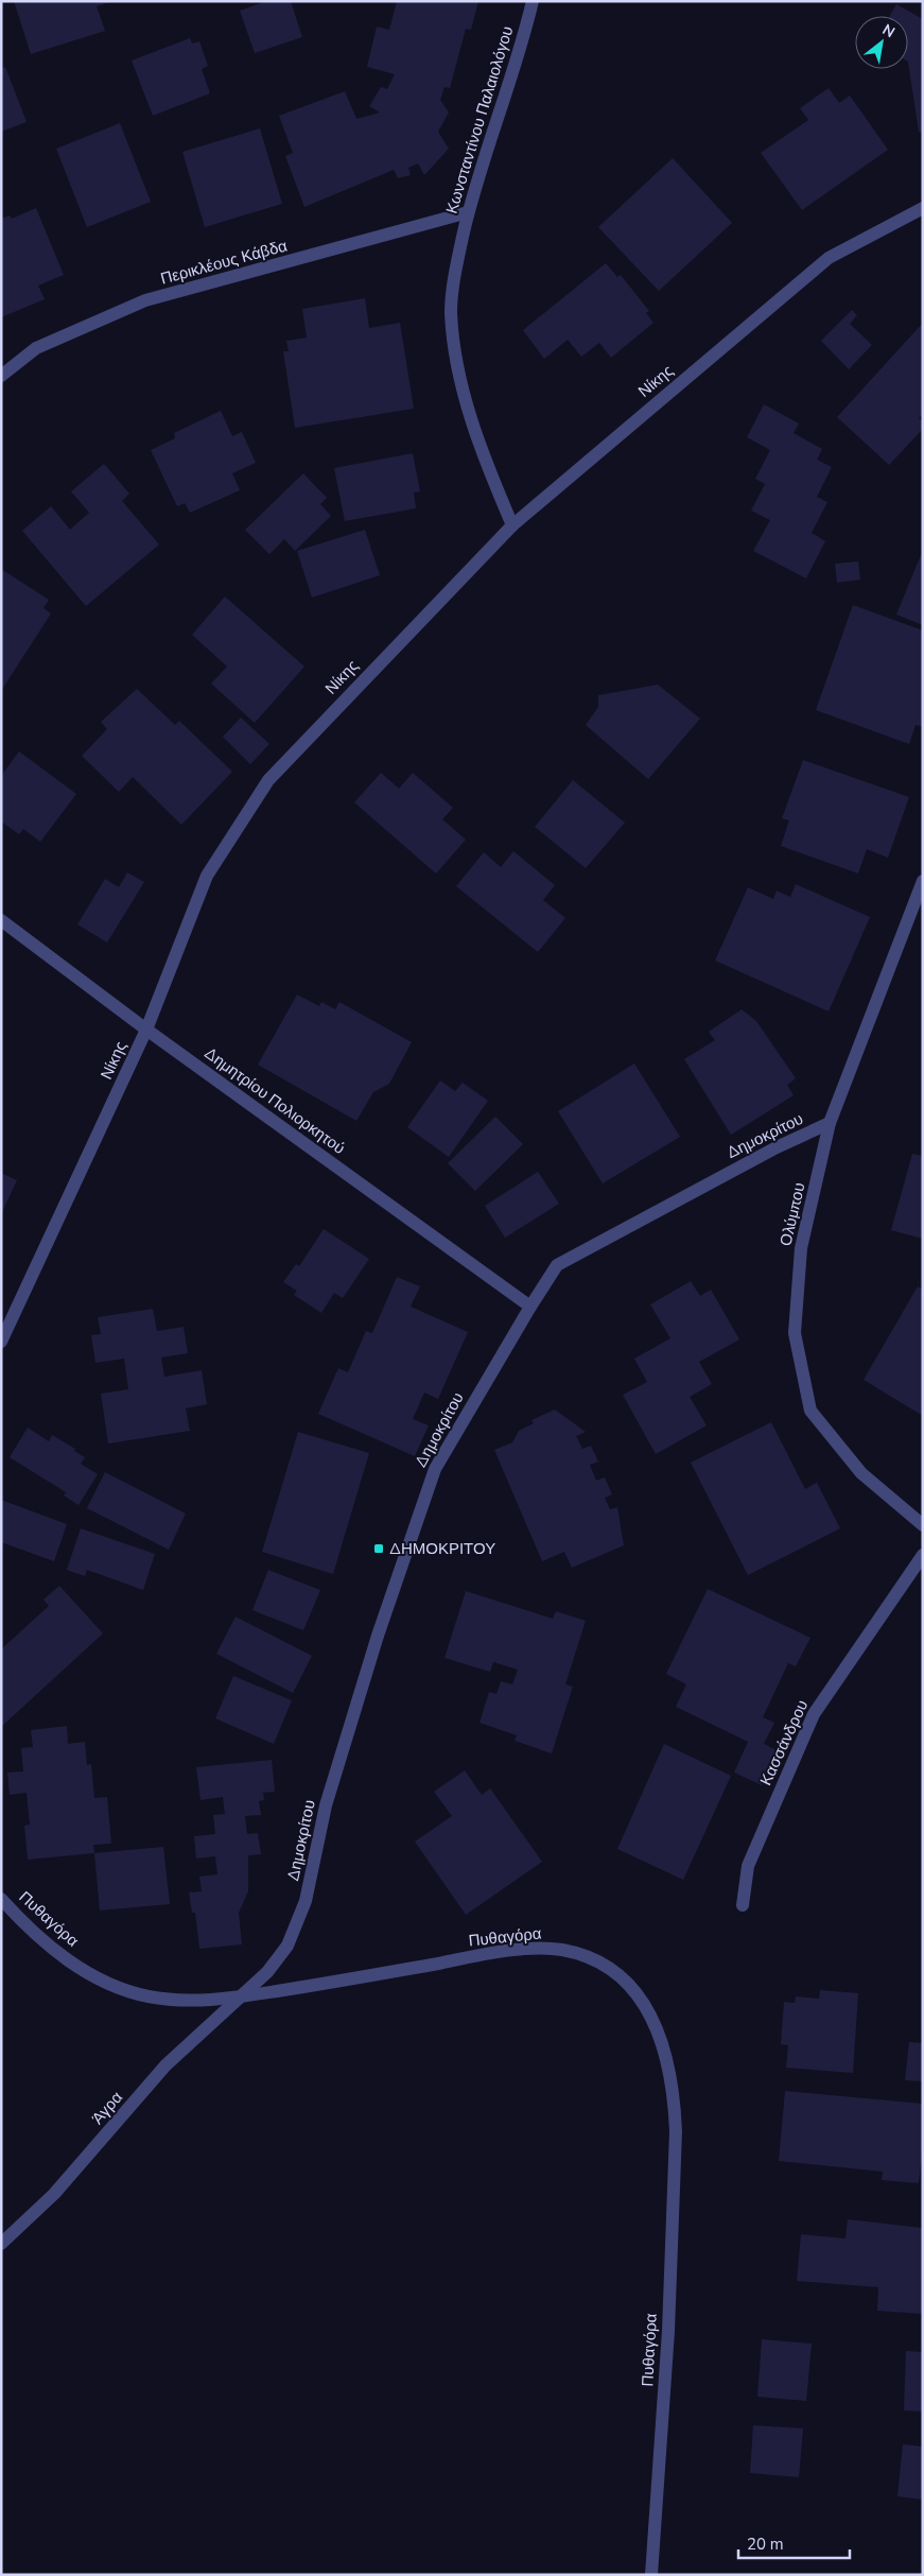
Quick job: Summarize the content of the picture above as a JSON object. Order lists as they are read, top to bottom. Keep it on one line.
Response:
{"streets":{"street":["Κωνσταντίνου Παλαιολόγου","Περικλέους Κάβδα","Νίκης","Δημητρίου Πολιορκητού","Δημοκρίτου","Ολύμπου","Κασσάνδρου","Πυθαγόρα","Άγρα"]},"crossings":[["Κωνσταντίνου Παλαιολόγου","Περικλέους Κάβδα"],["Κωνσταντίνου Παλαιολόγου","Νίκης"],["Νίκης","Δημητρίου Πολιορκητού"],["Δημητρίου Πολιορκητού","Δημοκρίτου"],["Δημοκρίτου","Ολύμπου"],["Δημοκρίτου","Πυθαγόρα"],["Δημοκρίτου","Άγρα"],["Πυθαγόρα","Άγρα"]],"places":{"transit":["ΔΗΜΟΚΡΙΤΟΥ"]},"scale_bar":"20 m","north":"top right"}
